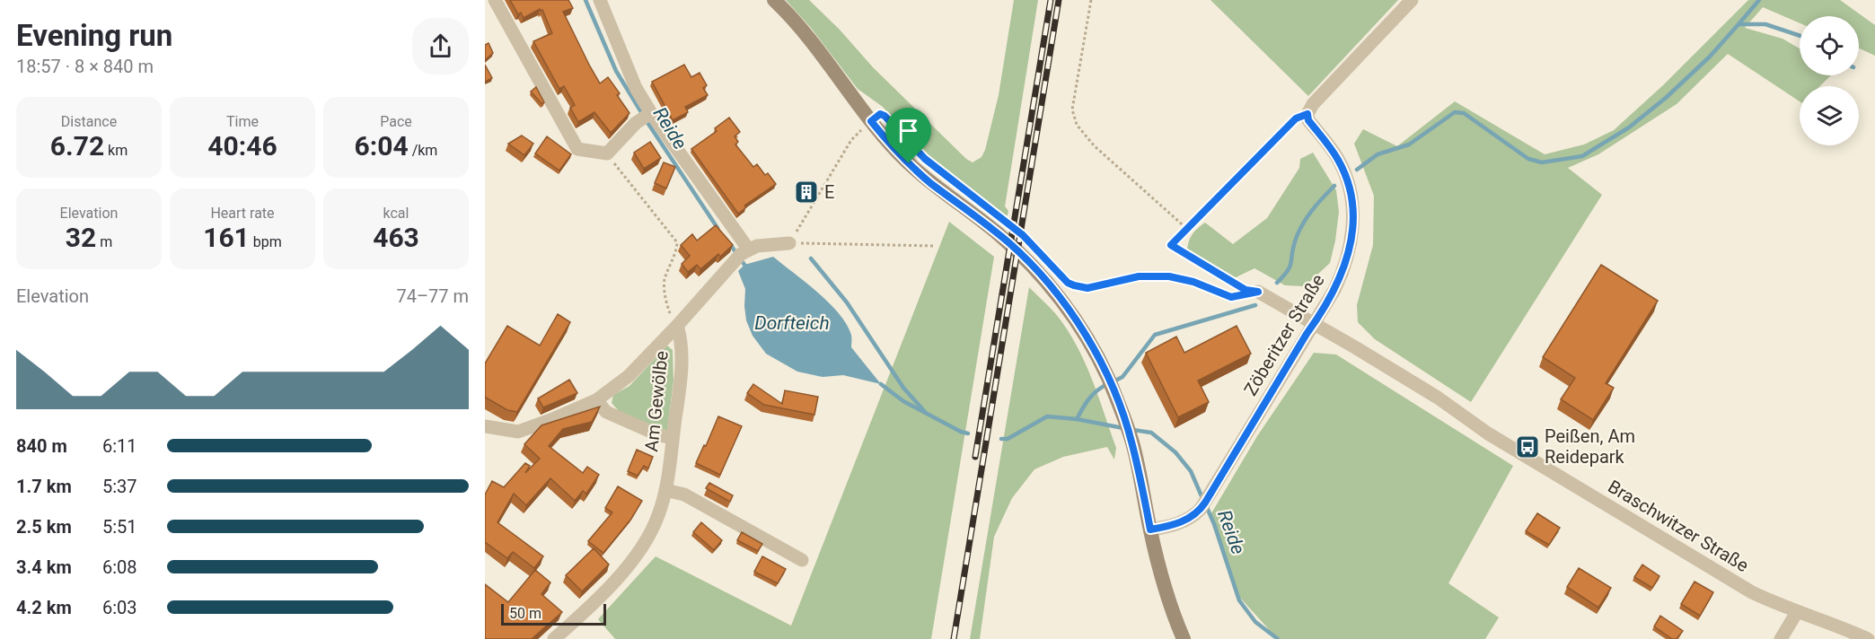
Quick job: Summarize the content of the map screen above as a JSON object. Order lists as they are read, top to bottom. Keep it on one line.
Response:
{"streets":{"street":["Zöberitzer Straße","Am Gewölbe","Braschwitzer Straße"]},"crossings":[["Zöberitzer Straße","Braschwitzer Straße"]],"water":["Reide","Dorfteich"],"places":{"building":["E"],"bus stop":["Peißen, Am Reidepark"]},"scale_bar":"50 m","page":{"heading":["Evening run","18:57 · 8 × 840 m"],"stats":[["Distance","6.72 km"],["Time","40:46"],["Pace","6:04 /km"],["Elevation","32 m"],["Heart rate","161 bpm"],["kcal","463"]],"chart":["Elevation","74–77 m"],"list":[{"name":"840 m","note":"6:11"},{"name":"1.7 km","note":"5:37"},{"name":"2.5 km","note":"5:51"},{"name":"3.4 km","note":"6:08"},{"name":"4.2 km","note":"6:03"}],"scale":"50 m"}}
